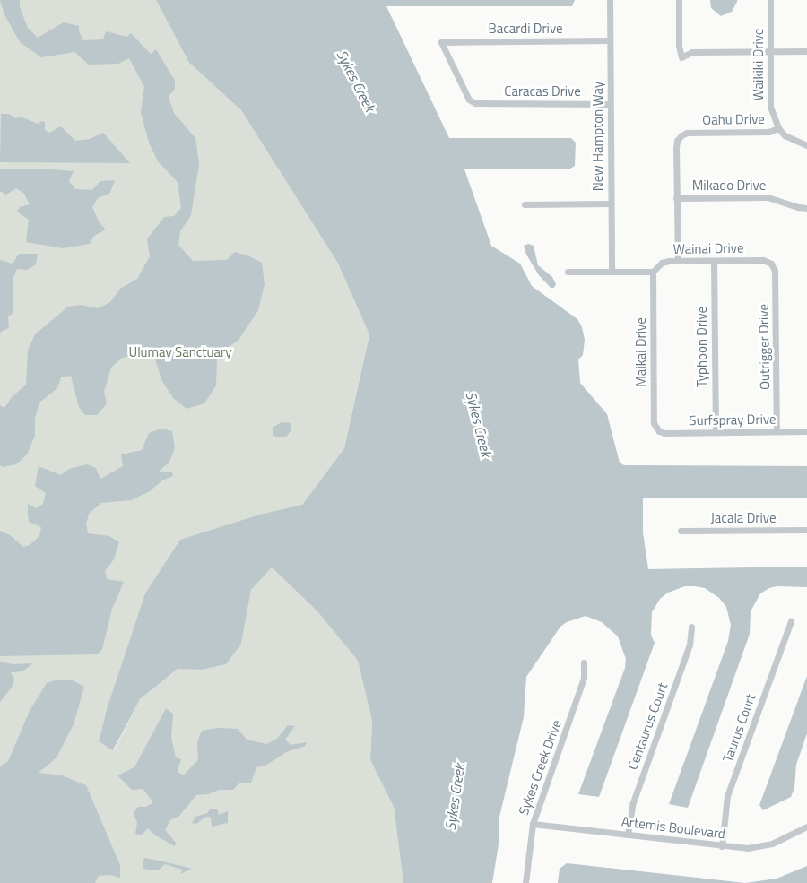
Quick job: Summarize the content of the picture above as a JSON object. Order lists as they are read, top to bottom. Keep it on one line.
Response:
{"streets":{"street":["Bacardi Drive","Waikiki Drive","Caracas Drive","Oahu Drive","New Hampton Way","Mikado Drive","Wainai Drive","Typhoon Drive","Outrigger Drive","Maikai Drive","Surfspray Drive","Jacala Drive","Centaurus Court","Taurus Court","Sykes Creek Drive","Artemis Boulevard"]},"crossings":[["Bacardi Drive","Caracas Drive"],["Bacardi Drive","New Hampton Way"],["Waikiki Drive","Oahu Drive"],["Caracas Drive","New Hampton Way"],["Oahu Drive","Mikado Drive"],["New Hampton Way","Wainai Drive"],["Wainai Drive","Typhoon Drive"],["Wainai Drive","Outrigger Drive"],["Wainai Drive","Maikai Drive"],["Typhoon Drive","Surfspray Drive"],["Outrigger Drive","Surfspray Drive"],["Maikai Drive","Surfspray Drive"],["Centaurus Court","Artemis Boulevard"],["Taurus Court","Artemis Boulevard"],["Sykes Creek Drive","Artemis Boulevard"]],"water":["Sykes Creek"],"parks":["Ulumay Sanctuary"]}
